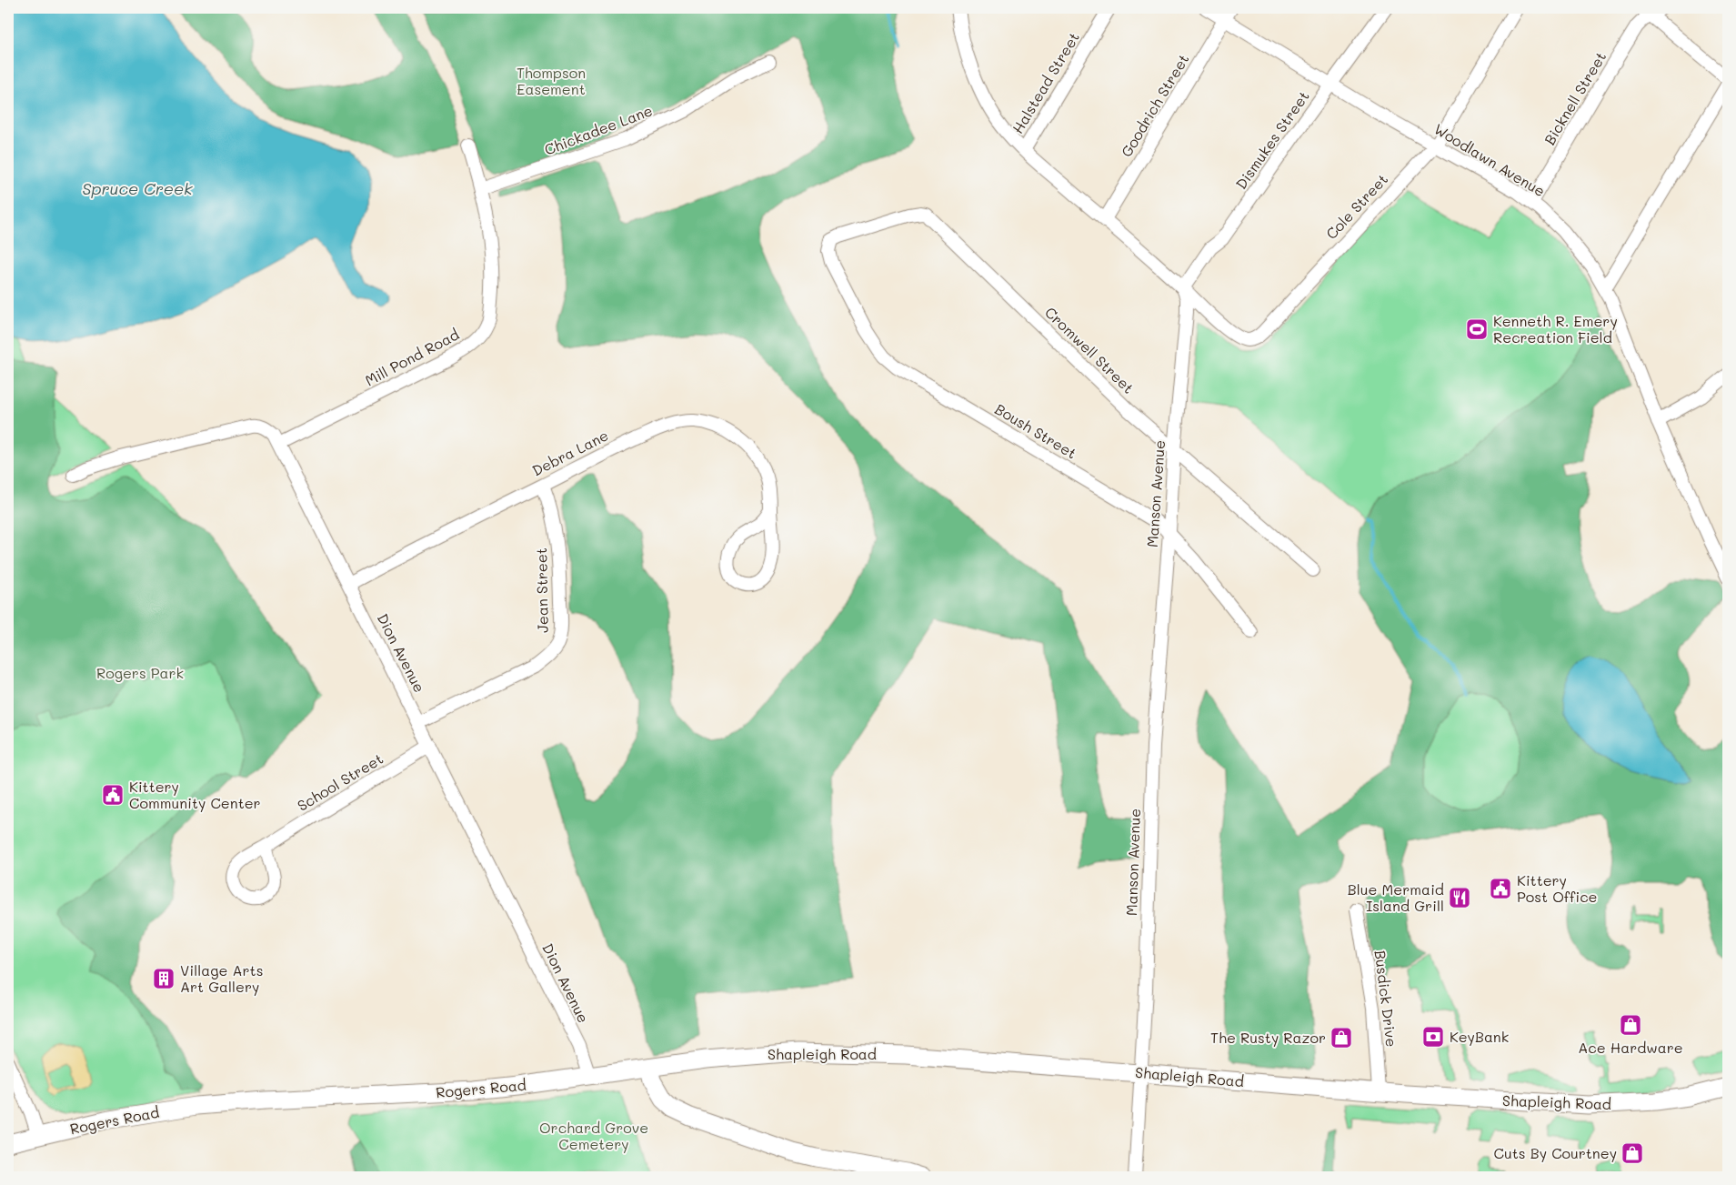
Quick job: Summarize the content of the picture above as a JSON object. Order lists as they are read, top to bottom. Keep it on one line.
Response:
{"streets":{"main road":["Shapleigh Road","Rogers Road"],"street":["Halstead Street","Bicknell Street","Goodrich Street","Chickadee Lane","Dismukes Street","Woodlawn Avenue","Cole Street","Cromwell Street","Mill Pond Road","Boush Street","Debra Lane","Manson Avenue","Jean Street","Dion Avenue","School Street","Busdick Drive"]},"crossings":[["Bicknell Street","Woodlawn Avenue"],["Goodrich Street","Woodlawn Avenue"],["Chickadee Lane","Mill Pond Road"],["Dismukes Street","Woodlawn Avenue"],["Dismukes Street","Cole Street"],["Dismukes Street","Manson Avenue"],["Woodlawn Avenue","Cole Street"],["Cole Street","Manson Avenue"],["Cromwell Street","Boush Street"],["Cromwell Street","Manson Avenue"],["Mill Pond Road","Dion Avenue"],["Boush Street","Manson Avenue"],["Debra Lane","Jean Street"],["Debra Lane","Dion Avenue"],["Manson Avenue","Shapleigh Road"],["Jean Street","Dion Avenue"],["Dion Avenue","School Street"],["Dion Avenue","Rogers Road"],["Busdick Drive","Shapleigh Road"],["Shapleigh Road","Rogers Road"]],"water":["Spruce Creek"],"parks":["Thompson Easement","Rogers Park","Orchard Grove Cemetery"],"places":{"sports":["Kenneth R. Emery Recreation Field"],"public building":["Kittery Community Center","Kittery Post Office"],"restaurant":["Blue Mermaid Island Grill"],"building":["Village Arts Art Gallery"],"shop":["Ace Hardware","The Rusty Razor","Cuts By Courtney"],"bank":["KeyBank"]}}
